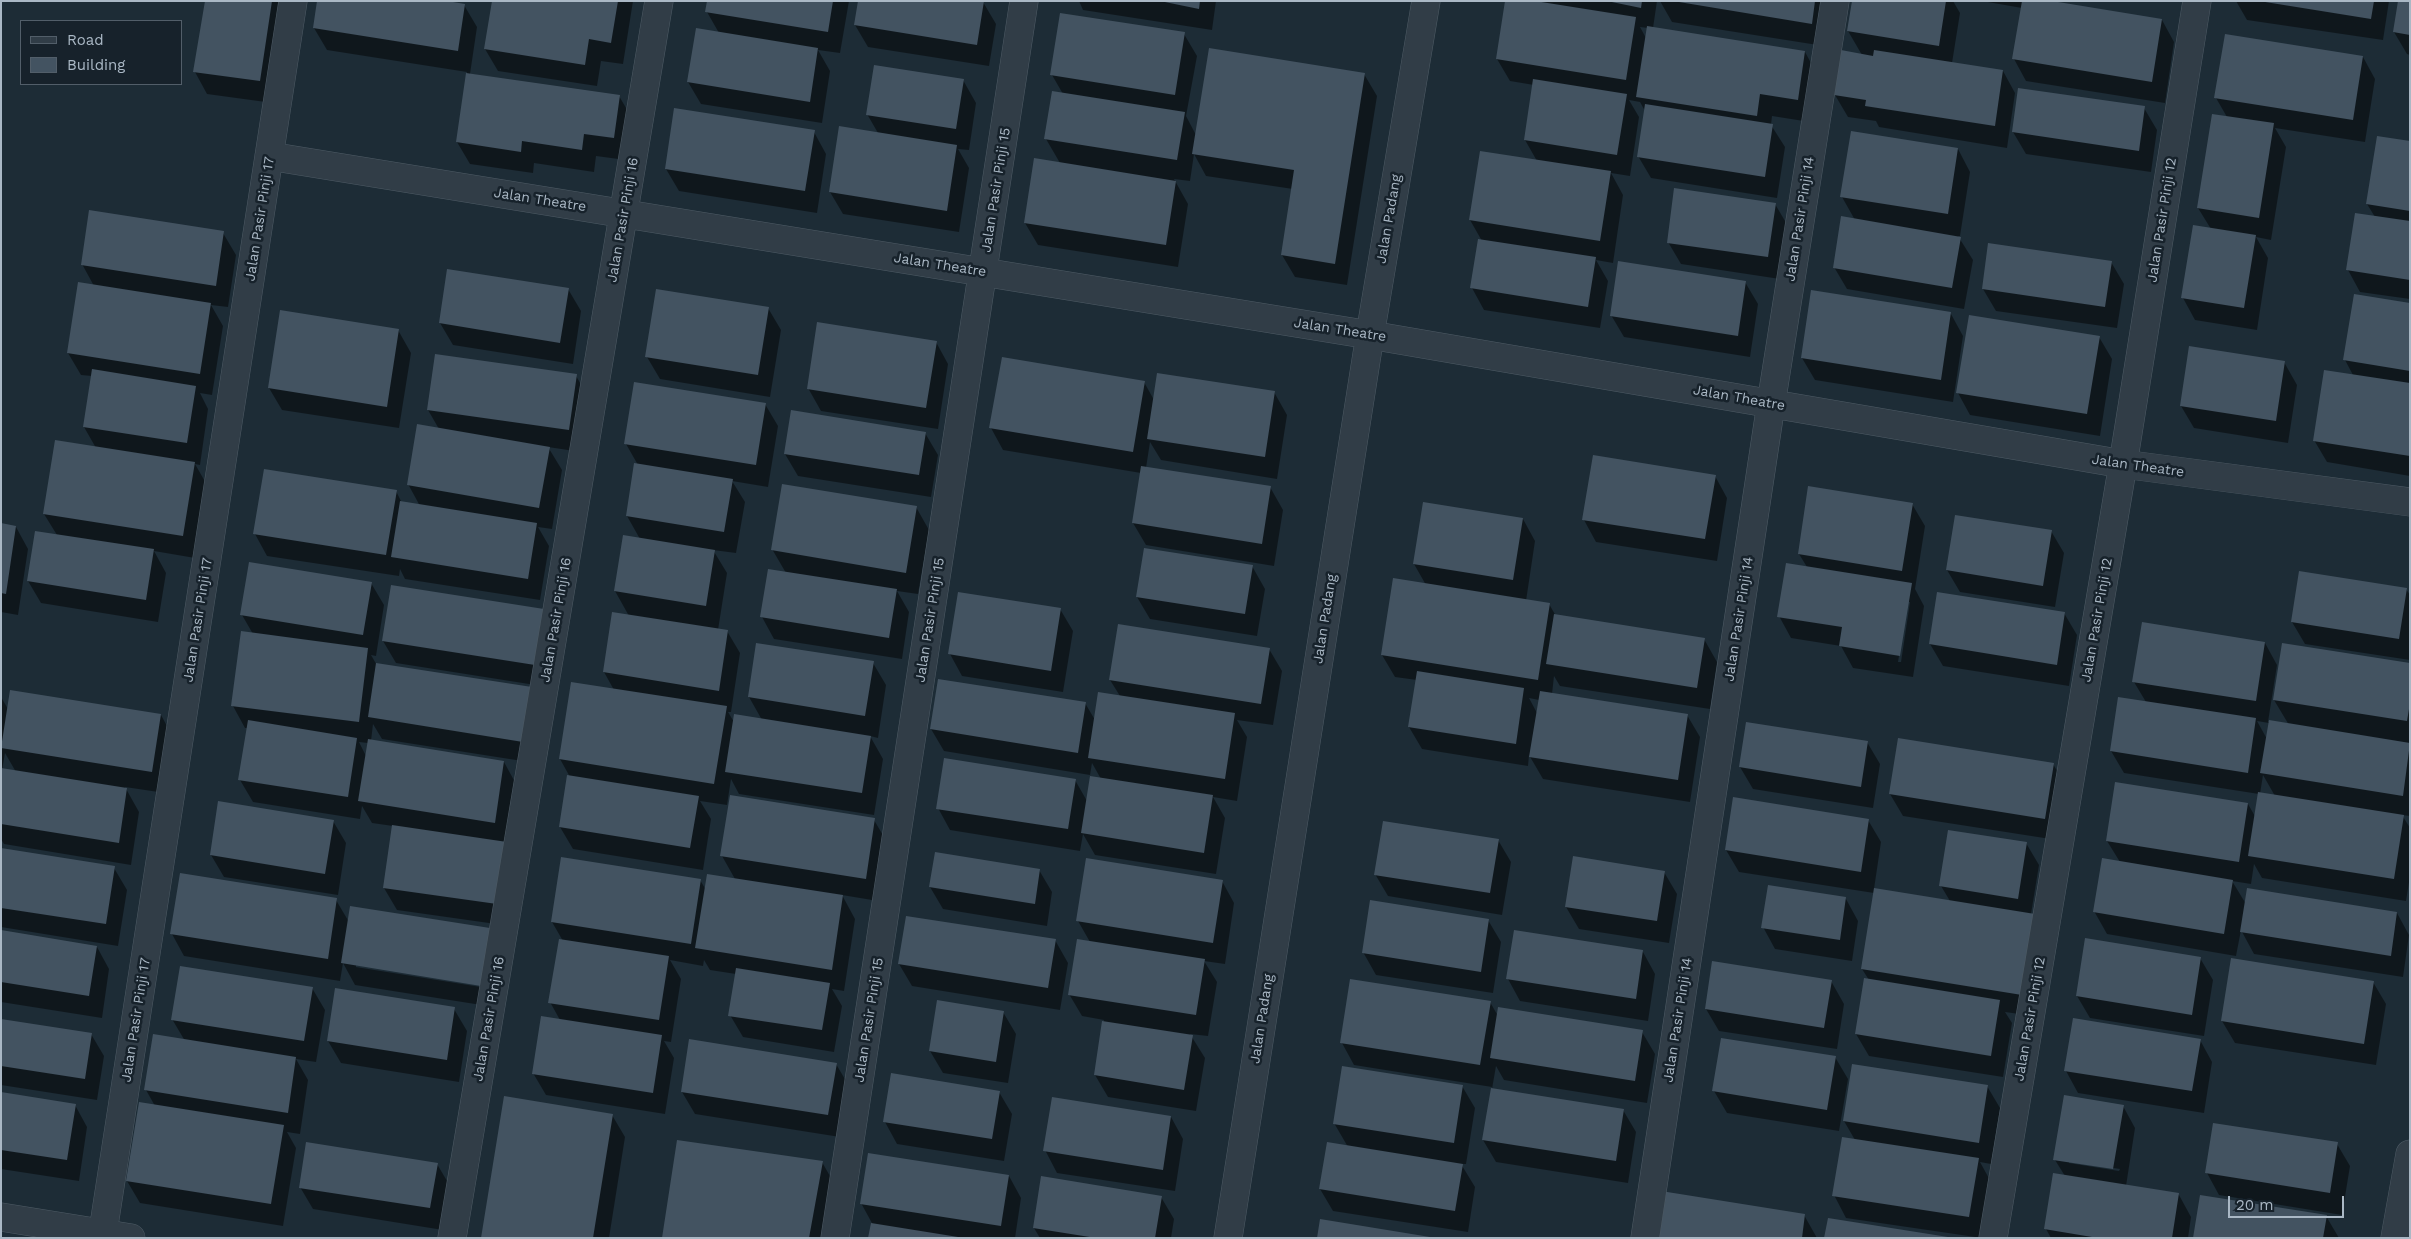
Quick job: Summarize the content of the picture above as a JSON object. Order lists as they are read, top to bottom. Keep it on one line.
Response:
{"streets":{"street":["Jalan Pasir Pinji 15","Jalan Theatre","Jalan Pasir Pinji 17","Jalan Padang","Jalan Pasir Pinji 14","Jalan Pasir Pinji 16","Jalan Pasir Pinji 12"]},"crossings":[["Jalan Pasir Pinji 15","Jalan Theatre"],["Jalan Theatre","Jalan Pasir Pinji 17"],["Jalan Theatre","Jalan Padang"],["Jalan Theatre","Jalan Pasir Pinji 14"],["Jalan Theatre","Jalan Pasir Pinji 16"],["Jalan Theatre","Jalan Pasir Pinji 12"]],"legend":["Road","Building"],"scale_bar":"20 m"}
